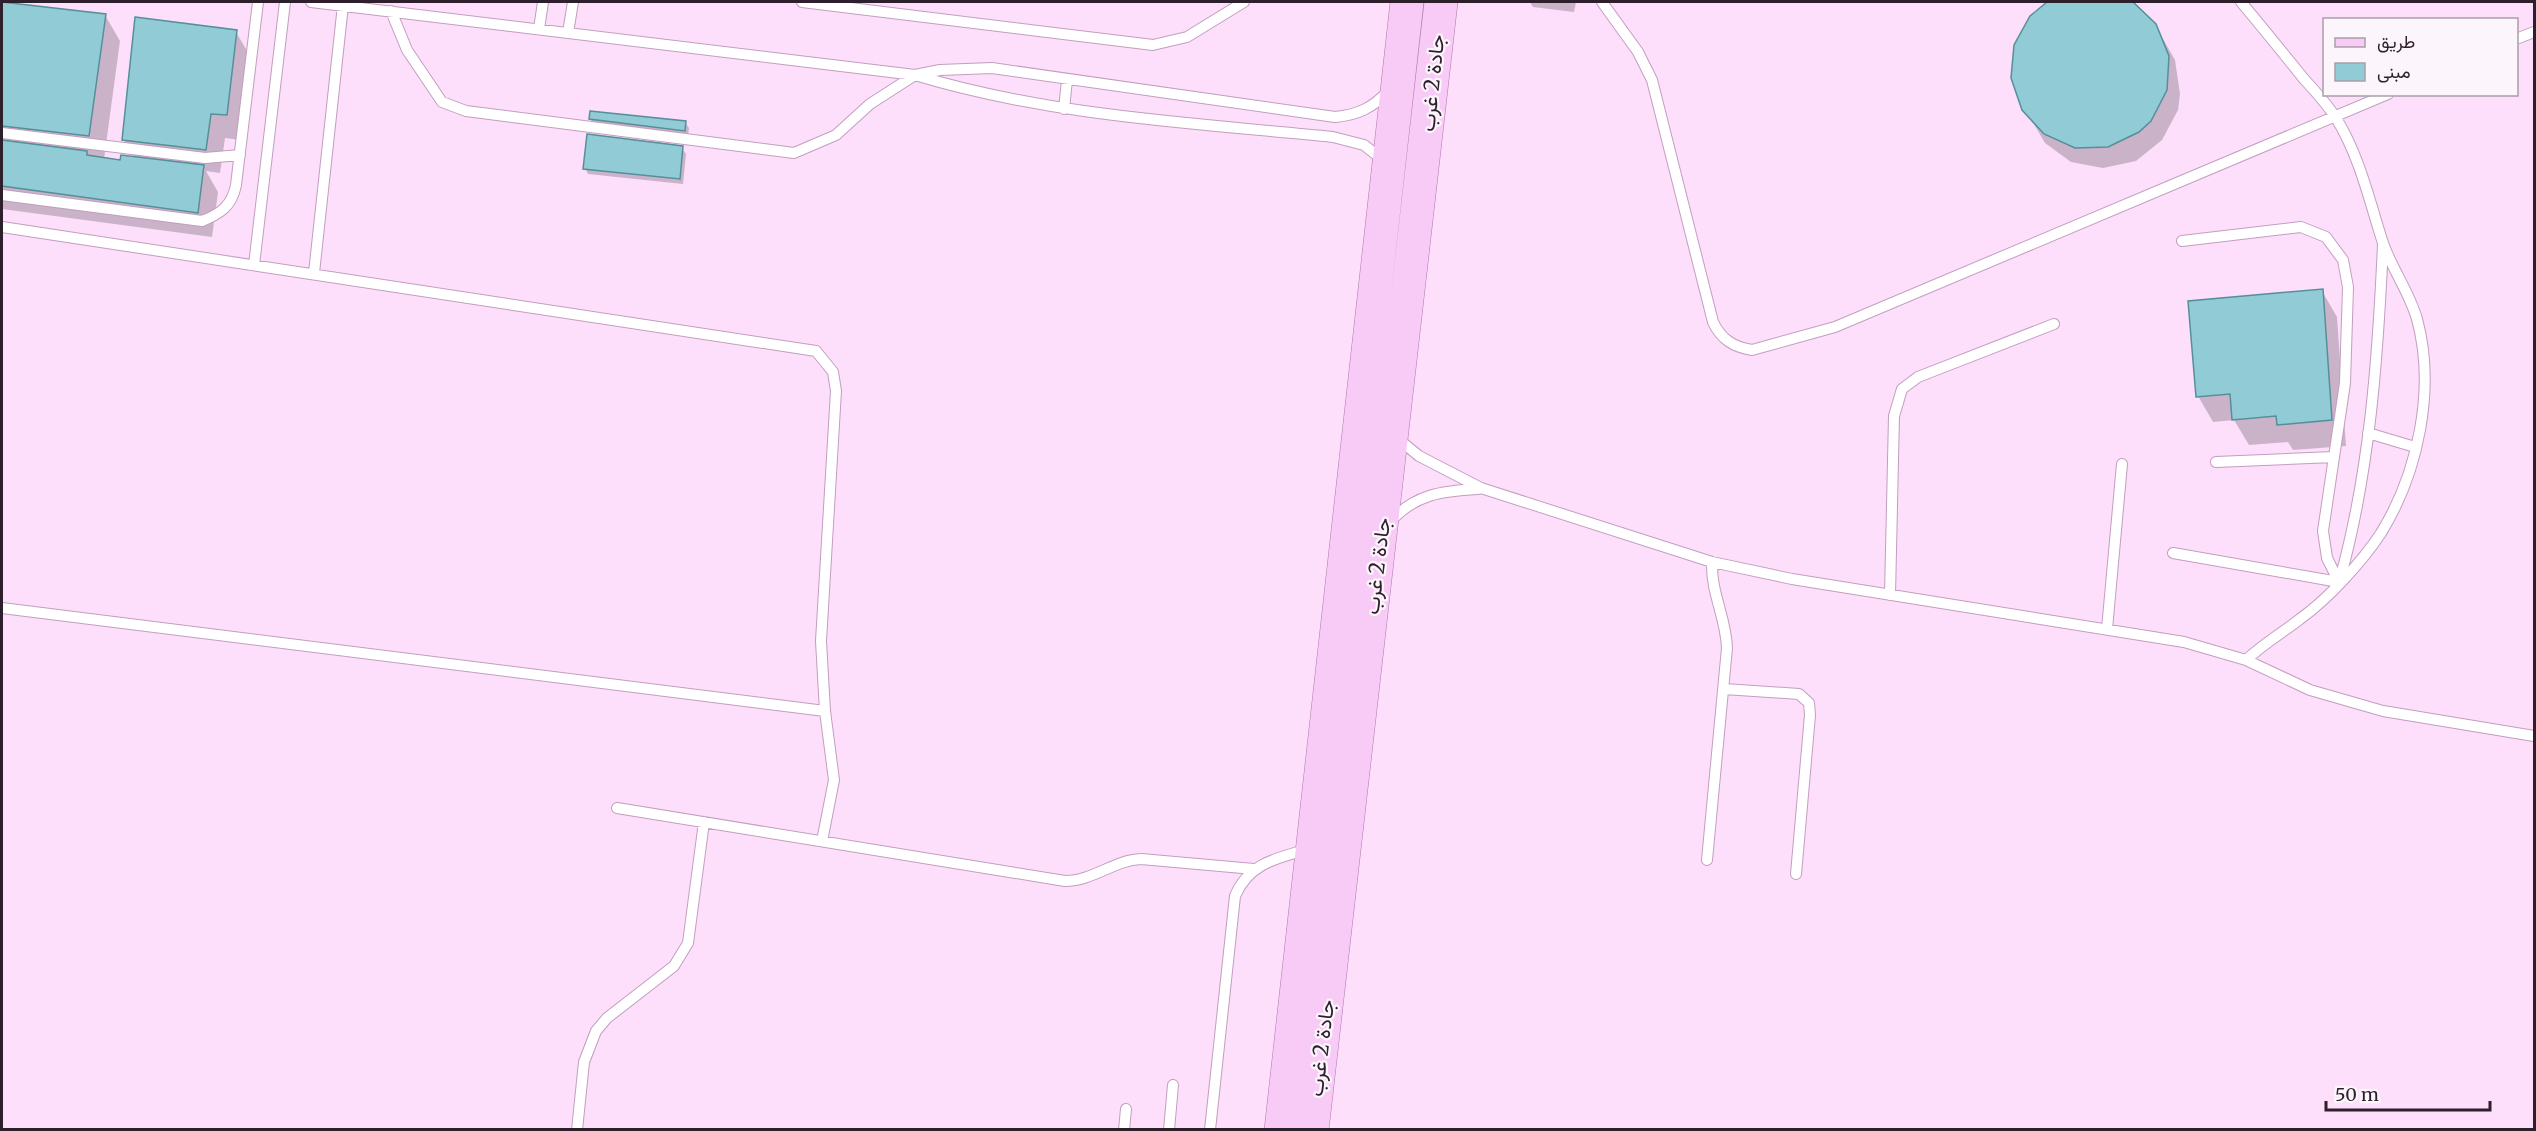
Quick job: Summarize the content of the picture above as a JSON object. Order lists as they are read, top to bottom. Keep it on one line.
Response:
{"streets":{"main road":["جادة 2 غرب"]},"legend":["طريق","مبنى"],"scale_bar":"50 m"}
